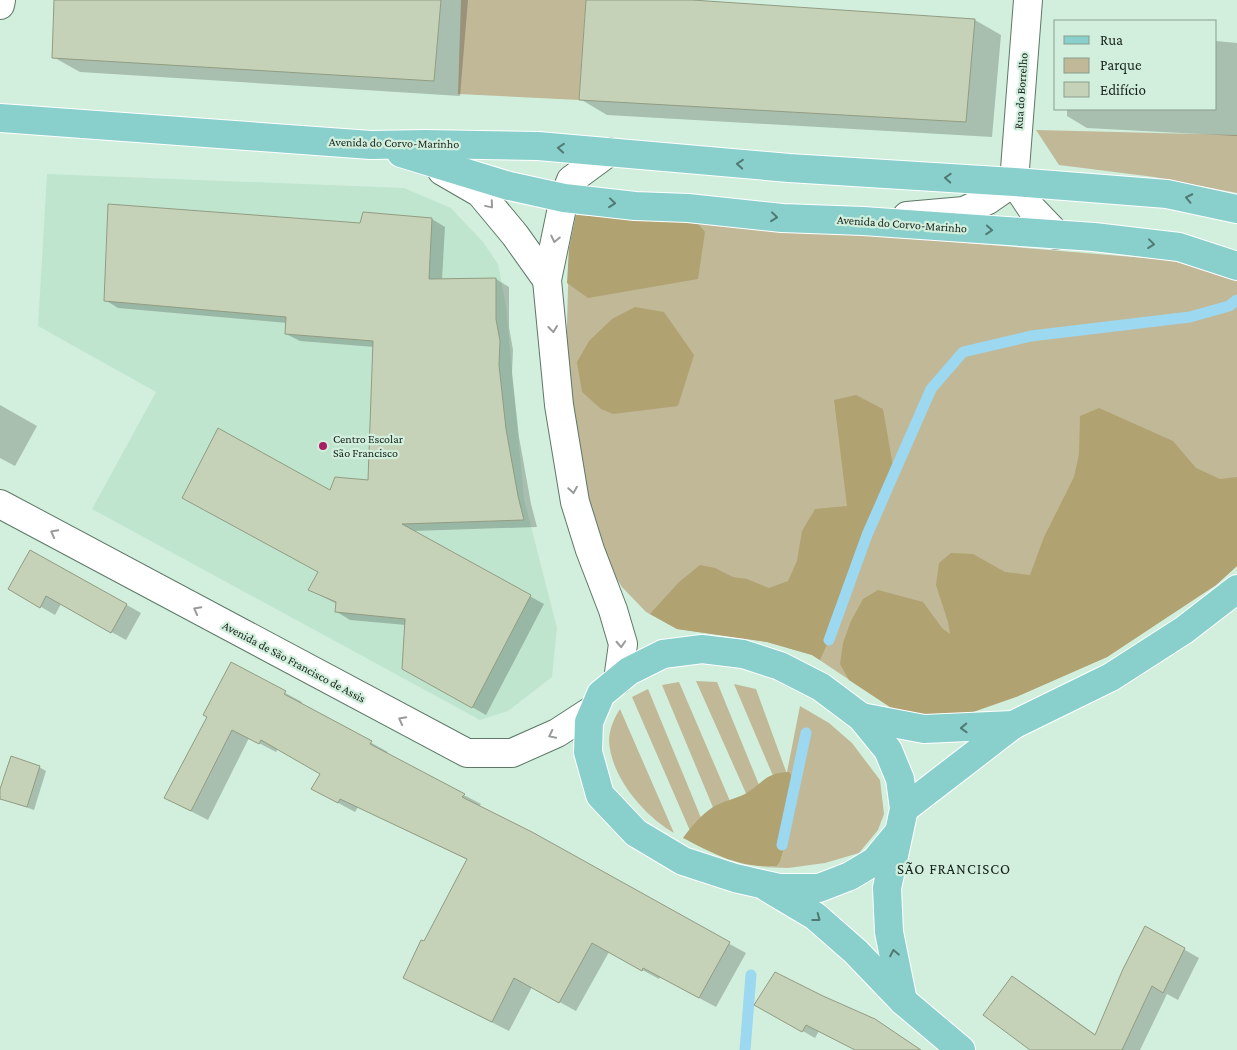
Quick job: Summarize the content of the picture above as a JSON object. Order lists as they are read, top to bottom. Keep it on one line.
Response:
{"streets":{"main road":["Avenida do Corvo-Marinho","Avenida de São Francisco de Assis"],"street":["Rua do Borrelho"]},"crossings":[["Rua do Borrelho","Avenida do Corvo-Marinho"]],"districts":["SÃO FRANCISCO"],"places":["Centro Escolar São Francisco"],"legend":["Rua","Parque","Edifício"]}
